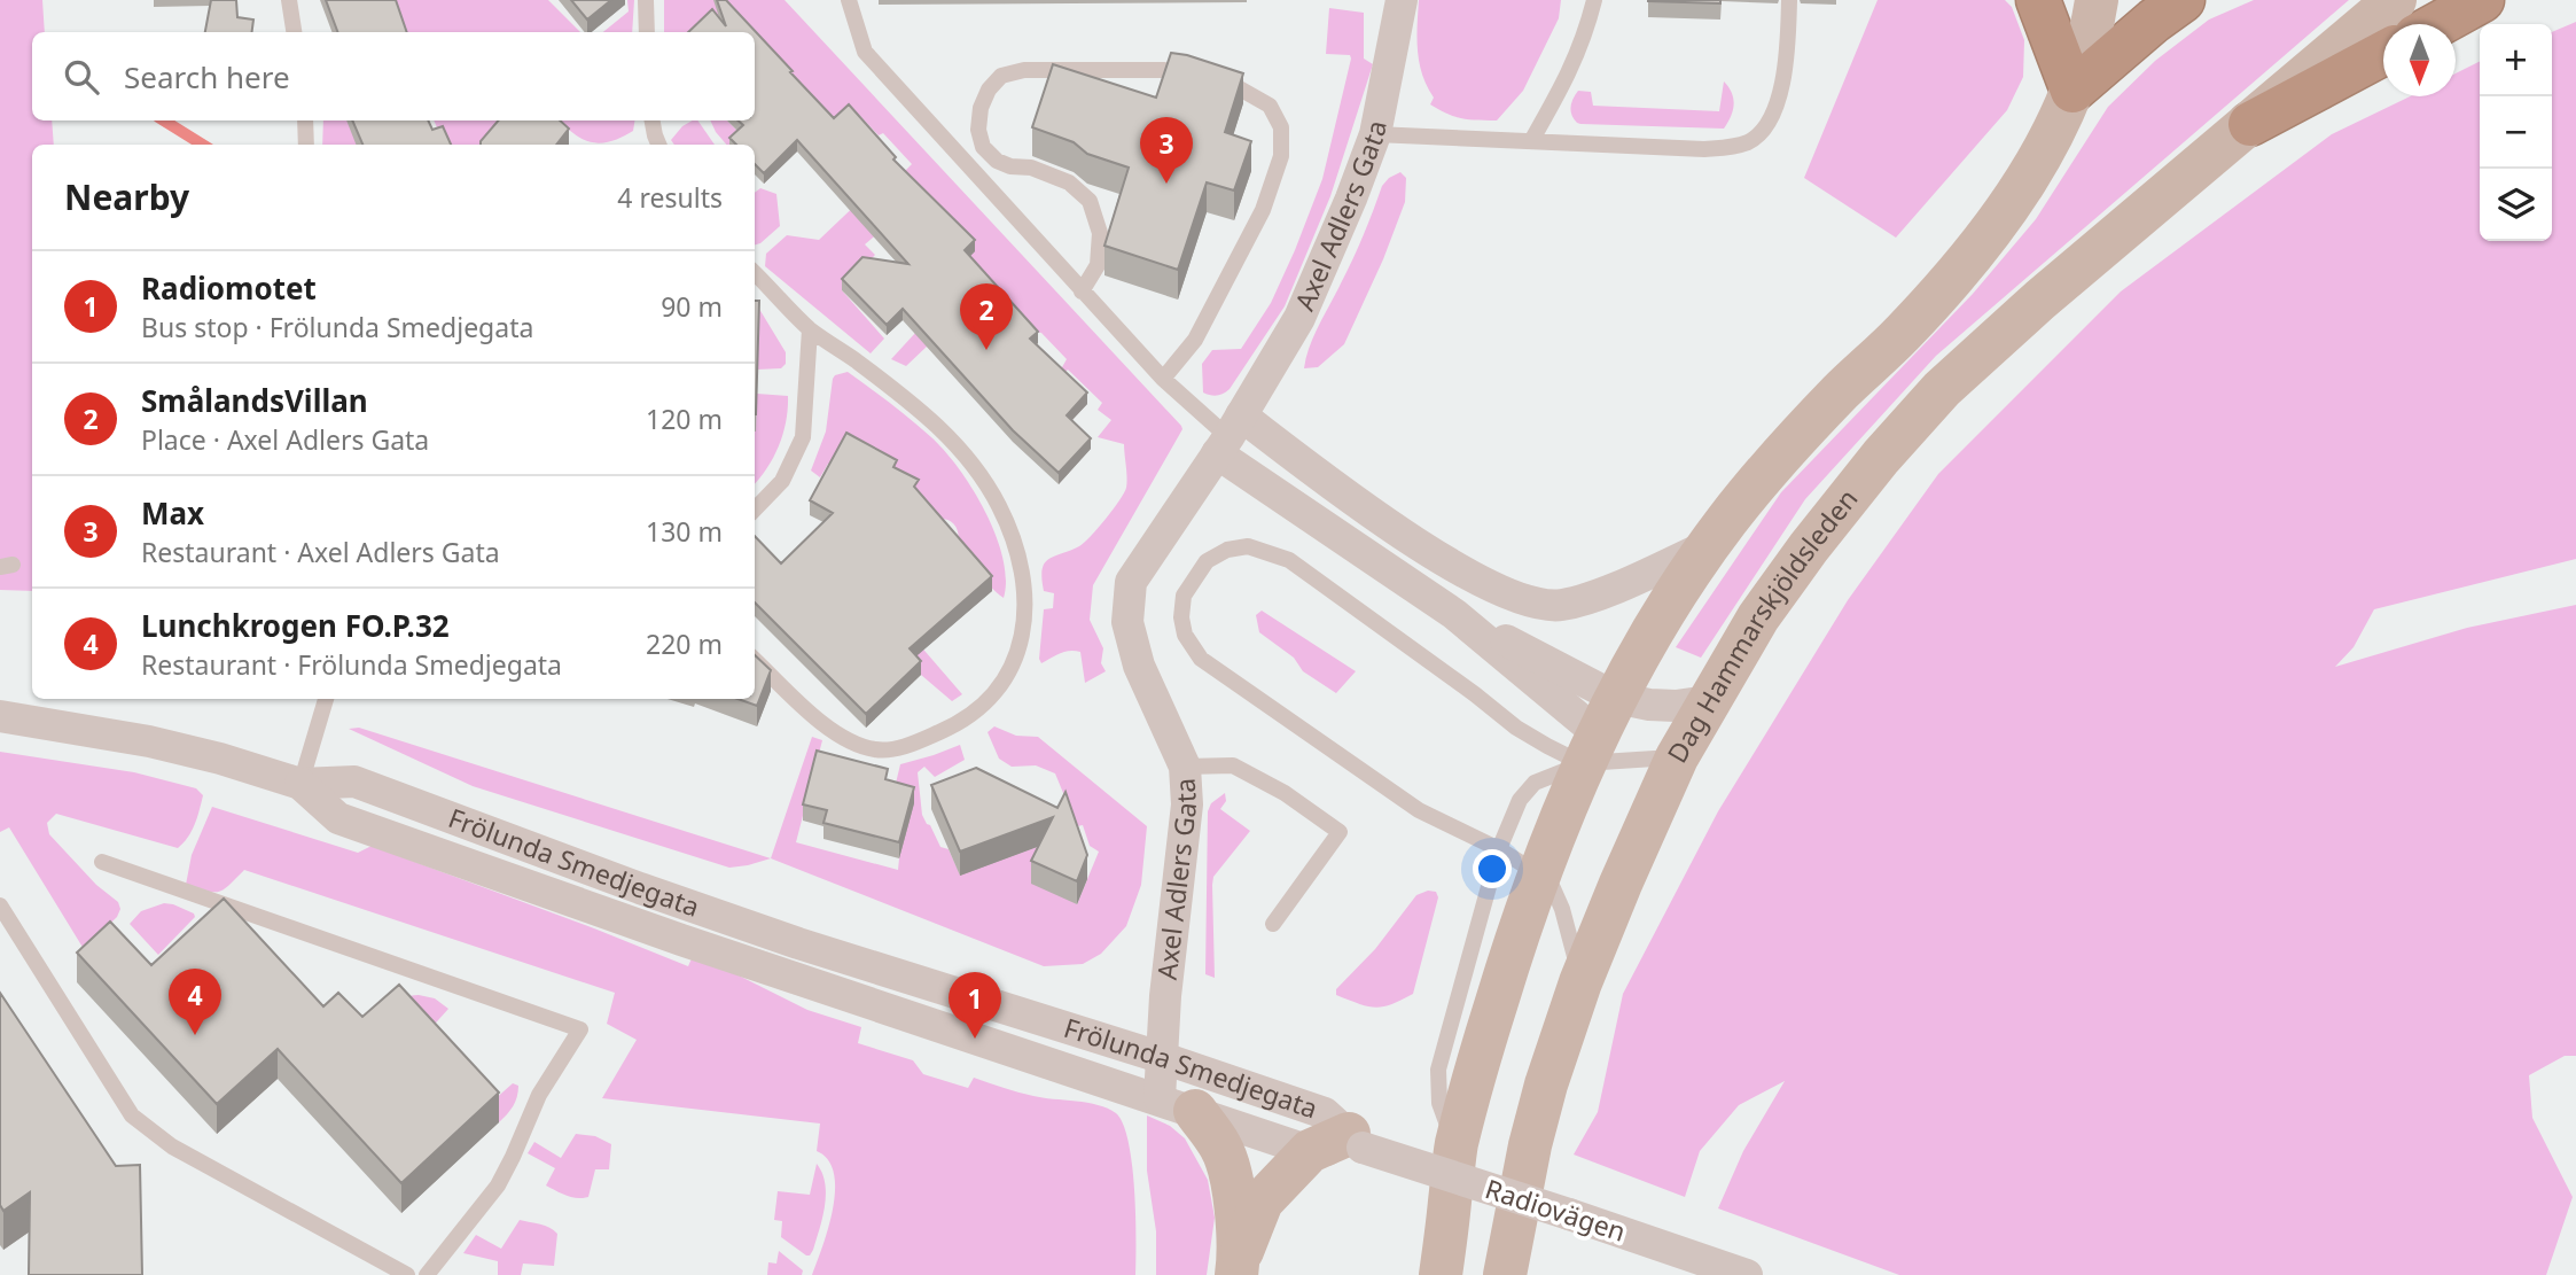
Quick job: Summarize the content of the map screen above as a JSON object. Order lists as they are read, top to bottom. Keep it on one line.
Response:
{"streets":{"main road":["Dag Hammarskjöldsleden"],"street":["Axel Adlers Gata","Frölunda Smedjegata","Radiovägen"]},"crossings":[["Axel Adlers Gata","Frölunda Smedjegata"],["Frölunda Smedjegata","Radiovägen"]],"north":"bottom","page":{"map_buttons":["+","−"],"search":"Search here","pins":["3","2","4","1"],"heading":["Nearby","4 results"],"list":[{"mark":"1","name":"Radiomotet","note":"Bus stop · Frölunda Smedjegata","value":"90 m"},{"mark":"2","name":"SmålandsVillan","note":"Place · Axel Adlers Gata","value":"120 m"},{"mark":"3","name":"Max","note":"Restaurant · Axel Adlers Gata","value":"130 m"},{"mark":"4","name":"Lunchkrogen FO.P.32","note":"Restaurant · Frölunda Smedjegata","value":"220 m"}]}}
